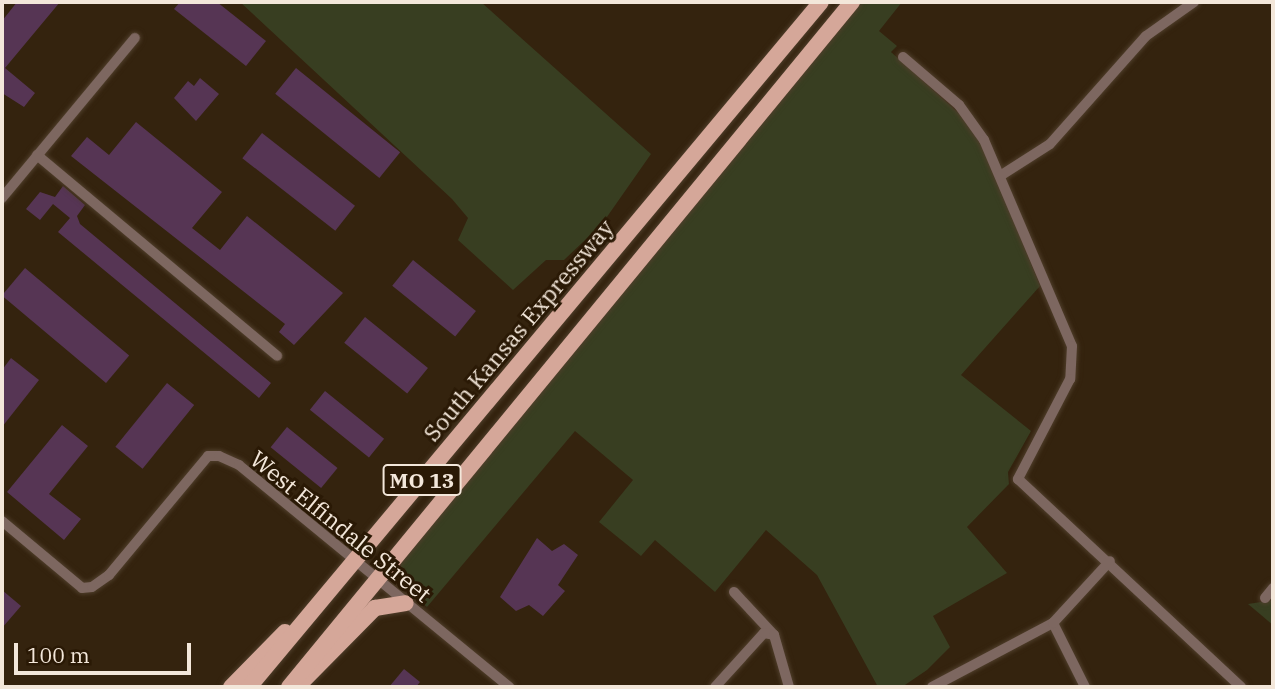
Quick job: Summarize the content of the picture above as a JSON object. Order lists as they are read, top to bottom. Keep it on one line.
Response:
{"streets":{"main road":["South Kansas Expressway","MO 13"],"street":["West Elfindale Street"]},"crossings":[["South Kansas Expressway","West Elfindale Street"]],"scale_bar":"100 m"}
